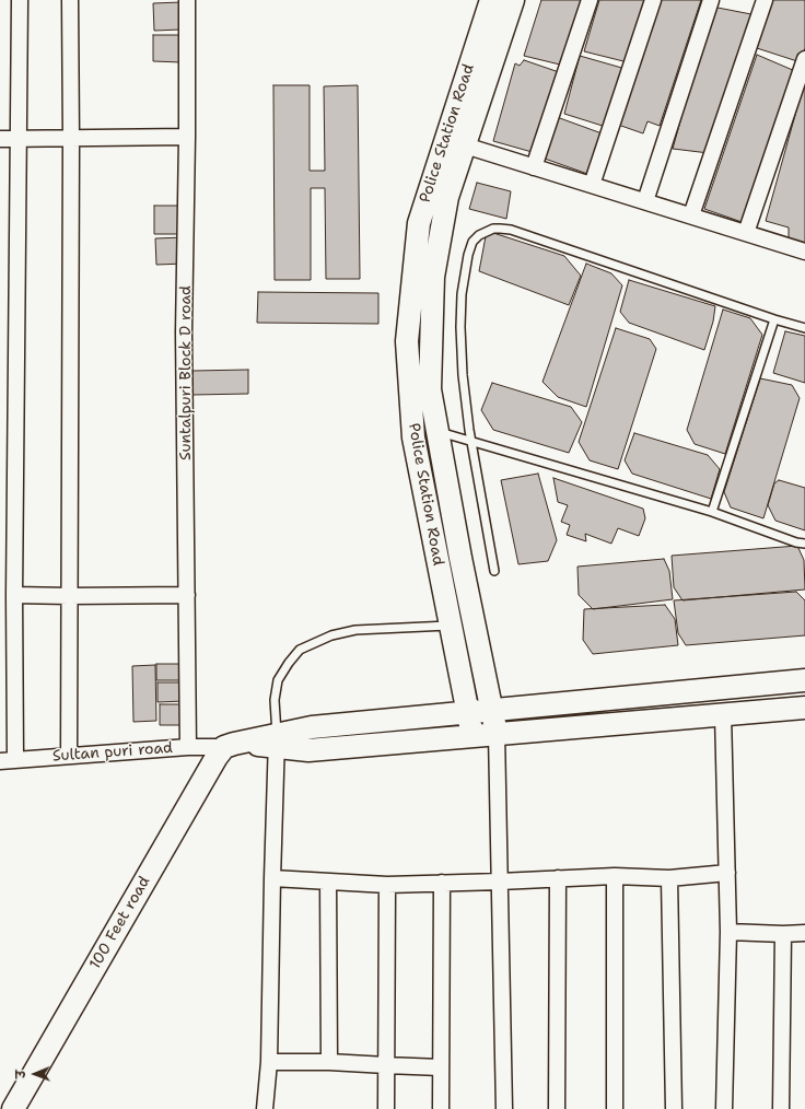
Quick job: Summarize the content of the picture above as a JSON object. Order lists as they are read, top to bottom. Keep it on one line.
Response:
{"streets":{"street":["Police Station Road","Suntalpuri Block D road","Sultan puri road","100 Feet road"]},"crossings":[["Suntalpuri Block D road","Sultan puri road"],["Sultan puri road","100 Feet road"]],"north":"left"}
